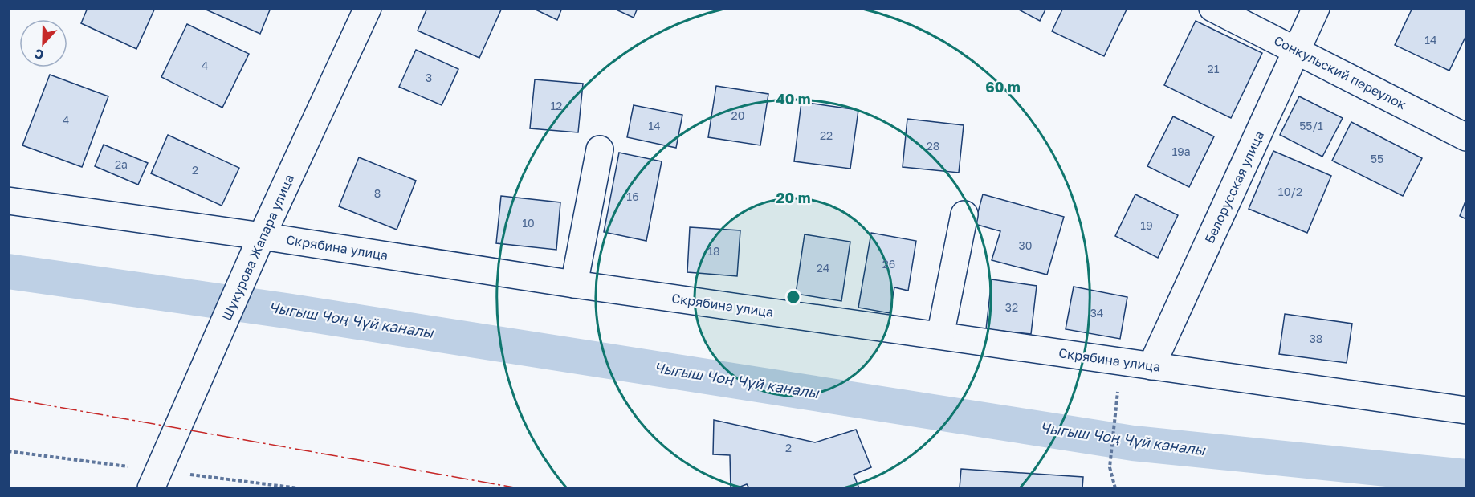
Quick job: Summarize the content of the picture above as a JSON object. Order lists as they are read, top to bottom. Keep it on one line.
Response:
{"streets":{"street":["Сонкульский переулок","Белорусская улица","Шукурова Жапара улица","Скрябина улица"]},"crossings":[["Сонкульский переулок","Белорусская улица"],["Белорусская улица","Скрябина улица"],["Шукурова Жапара улица","Скрябина улица"]],"water":["Чыгыш Чоң Чүй каналы"],"house_numbers":["14","4","21","3","12","20","4","14","55/1","22","28","19а","55","2а","2","10/2","8","16","10","19","30","18","26","24","32","34","38","2"],"north":"bottom","rings":["60 m","40 m","20 m"]}
